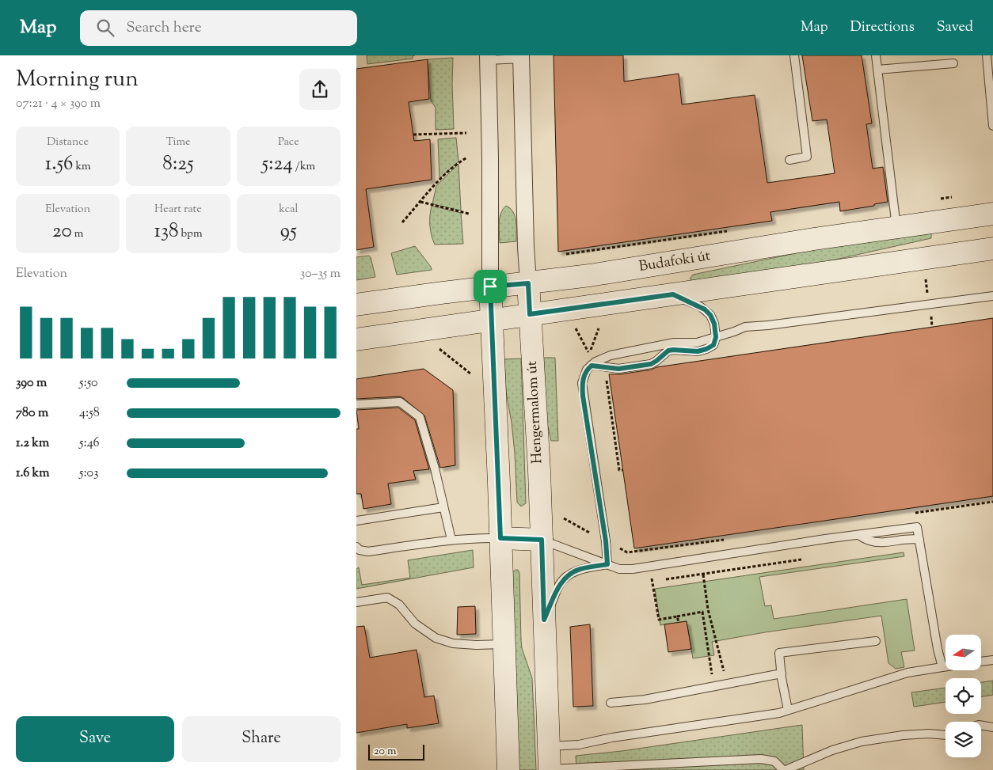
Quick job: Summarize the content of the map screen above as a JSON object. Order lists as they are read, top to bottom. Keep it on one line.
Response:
{"streets":{"main road":["Budafoki út","Hengermalom út"]},"crossings":[["Budafoki út","Hengermalom út"]],"scale_bar":"20 m","north":"left","page":{"header":"Map","search":"Search here","nav":["Map","Directions","Saved"],"heading":["Morning run","07:21 · 4 × 390 m"],"stats":[["Distance","1.56 km"],["Time","8:25"],["Pace","5:24 /km"],["Elevation","20 m"],["Heart rate","138 bpm"],["kcal","95"]],"chart":["Elevation","30–35 m"],"list":[{"name":"390 m","note":"5:50"},{"name":"780 m","note":"4:58"},{"name":"1.2 km","note":"5:46"},{"name":"1.6 km","note":"5:03"}],"buttons":["Save","Share"],"scale":"20 m"}}
